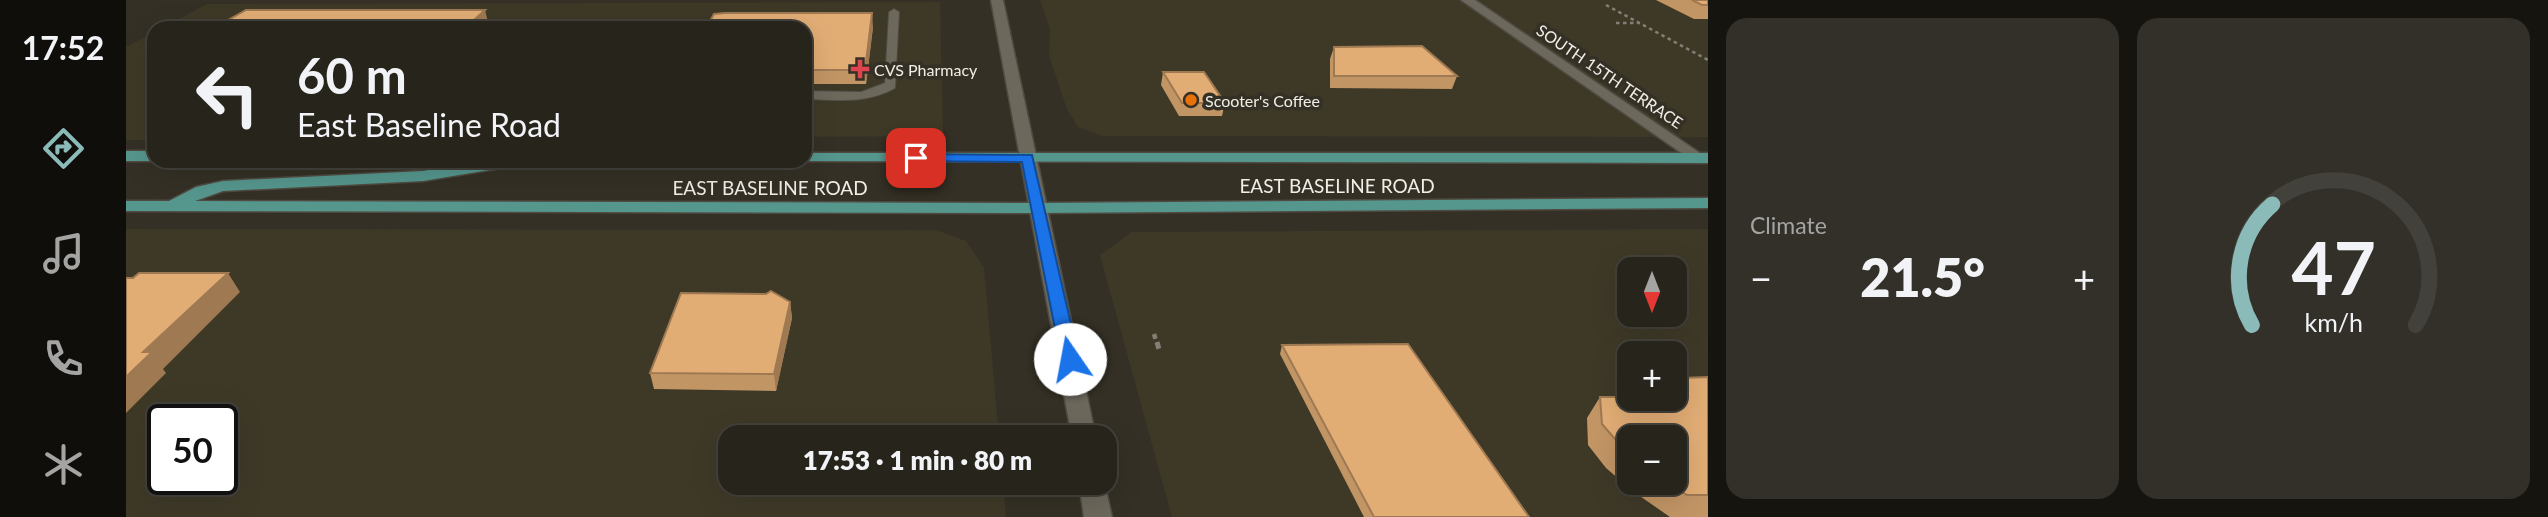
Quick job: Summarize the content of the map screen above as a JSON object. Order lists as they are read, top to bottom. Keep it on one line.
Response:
{"streets":{"main road":["SOUTH 15TH TERRACE","EAST BASELINE ROAD"]},"crossings":[["SOUTH 15TH TERRACE","EAST BASELINE ROAD"]],"places":{"health":["CVS Pharmacy"],"other":["Scooter's Coffee"]},"north":"bottom","page":{"tabs":"17:52","tile":"Climate","turn":["60 m","East Baseline Road"],"heat":["−","21.5°","+"],"map_buttons":["+","−"],"limit":"50","trip":"17:53 · 1 min · 80 m","gauge":["47","km/h"]}}
